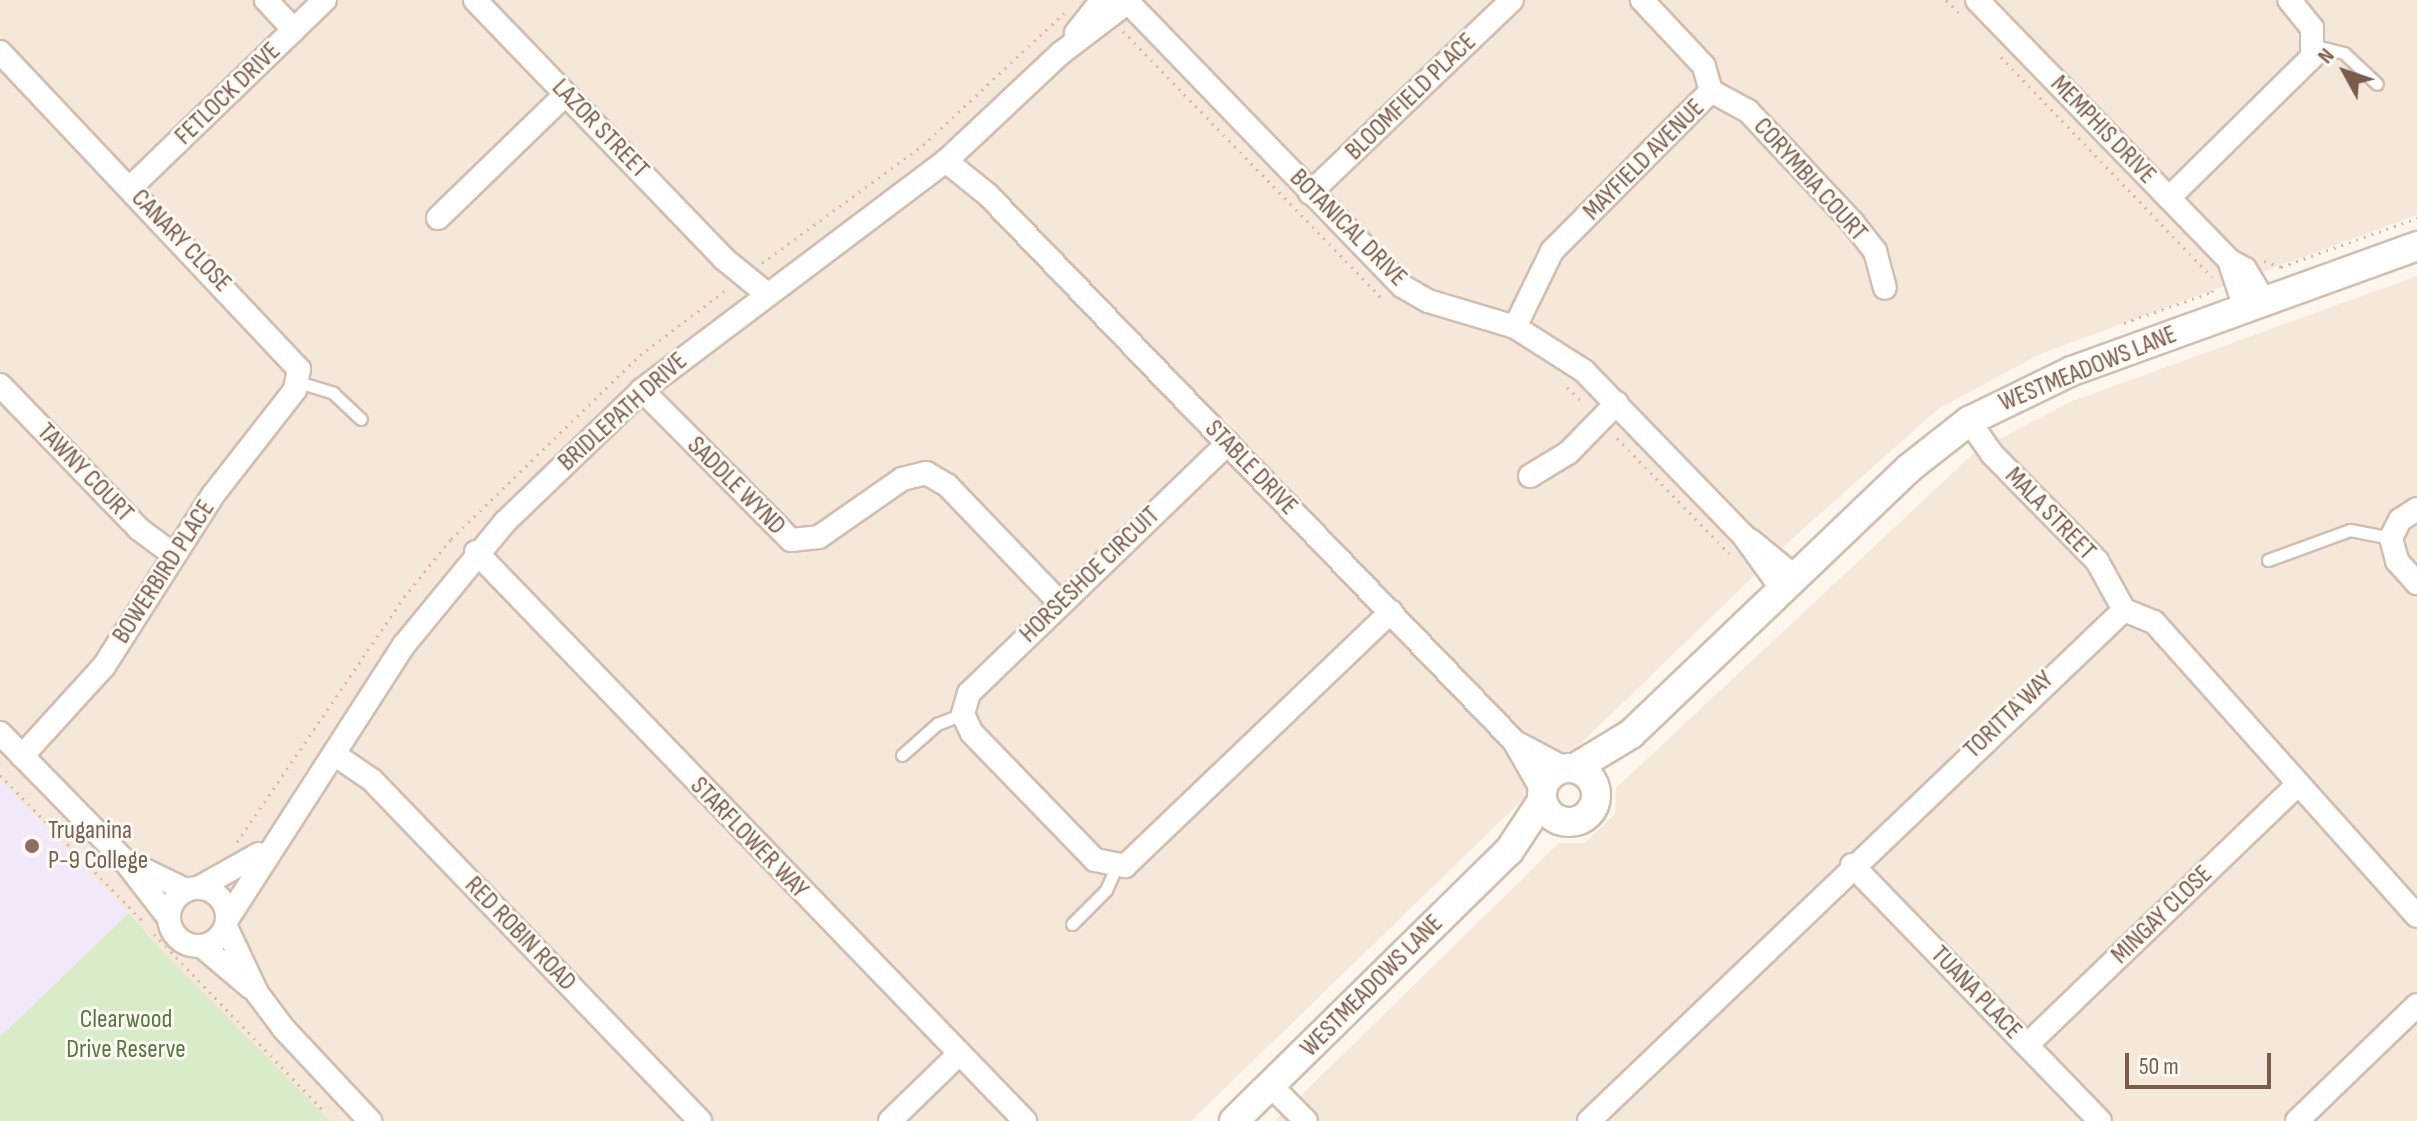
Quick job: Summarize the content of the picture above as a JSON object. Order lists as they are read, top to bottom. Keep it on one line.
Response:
{"streets":{"street":["FETLOCK DRIVE","BLOOMFIELD PLACE","LAZOR STREET","MEMPHIS DRIVE","MAYFIELD AVENUE","CORYMBIA COURT","BOTANICAL DRIVE","CANARY CLOSE","WESTMEADOWS LANE","BRIDLEPATH DRIVE","STABLE DRIVE","TAWNY COURT","SADDLE WYND","MALA STREET","BOWERBIRD PLACE","HORSESHOE CIRCUIT","TORITTA WAY","STARFLOWER WAY","MINGAY CLOSE","RED ROBIN ROAD","TUANA PLACE"]},"crossings":[["FETLOCK DRIVE","CANARY CLOSE"],["BLOOMFIELD PLACE","BOTANICAL DRIVE"],["LAZOR STREET","BRIDLEPATH DRIVE"],["MEMPHIS DRIVE","WESTMEADOWS LANE"],["MAYFIELD AVENUE","CORYMBIA COURT"],["MAYFIELD AVENUE","BOTANICAL DRIVE"],["BOTANICAL DRIVE","WESTMEADOWS LANE"],["BOTANICAL DRIVE","BRIDLEPATH DRIVE"],["CANARY CLOSE","BOWERBIRD PLACE"],["WESTMEADOWS LANE","STABLE DRIVE"],["WESTMEADOWS LANE","MALA STREET"],["BRIDLEPATH DRIVE","STABLE DRIVE"],["BRIDLEPATH DRIVE","SADDLE WYND"],["BRIDLEPATH DRIVE","STARFLOWER WAY"],["BRIDLEPATH DRIVE","RED ROBIN ROAD"],["STABLE DRIVE","HORSESHOE CIRCUIT"],["TAWNY COURT","BOWERBIRD PLACE"],["SADDLE WYND","HORSESHOE CIRCUIT"],["MALA STREET","TORITTA WAY"],["TORITTA WAY","TUANA PLACE"],["MINGAY CLOSE","TUANA PLACE"]],"parks":["Clearwood Drive Reserve"],"places":["Truganina P-9 College"],"scale_bar":"50 m","north":"top left"}
